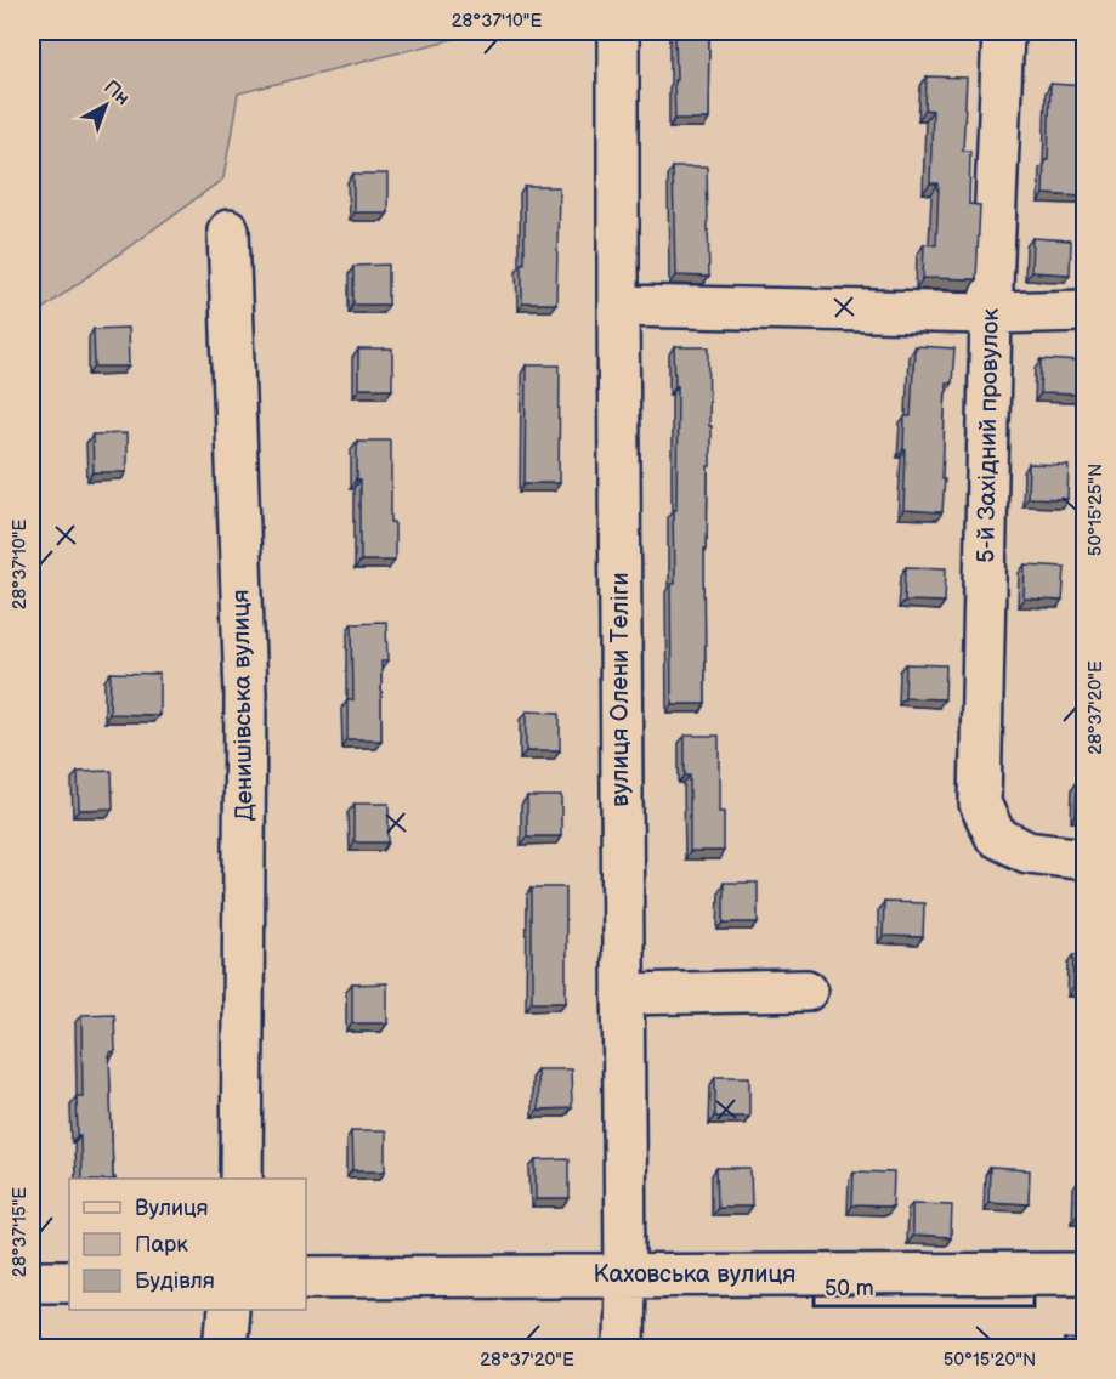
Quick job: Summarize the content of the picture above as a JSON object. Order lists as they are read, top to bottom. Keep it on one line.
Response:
{"streets":{"street":["5-й Західний провулок","вулиця Олени Теліги","Денишівська вулиця","Каховська вулиця"]},"crossings":[["вулиця Олени Теліги","Каховська вулиця"]],"legend":["Вулиця","Парк","Будівля"],"scale_bar":"50 m","north":"top right","coordinates":["28°37'10\"E","50°15'25\"N","28°37'20\"E","28°37'15\"E","50°15'20\"N"]}
